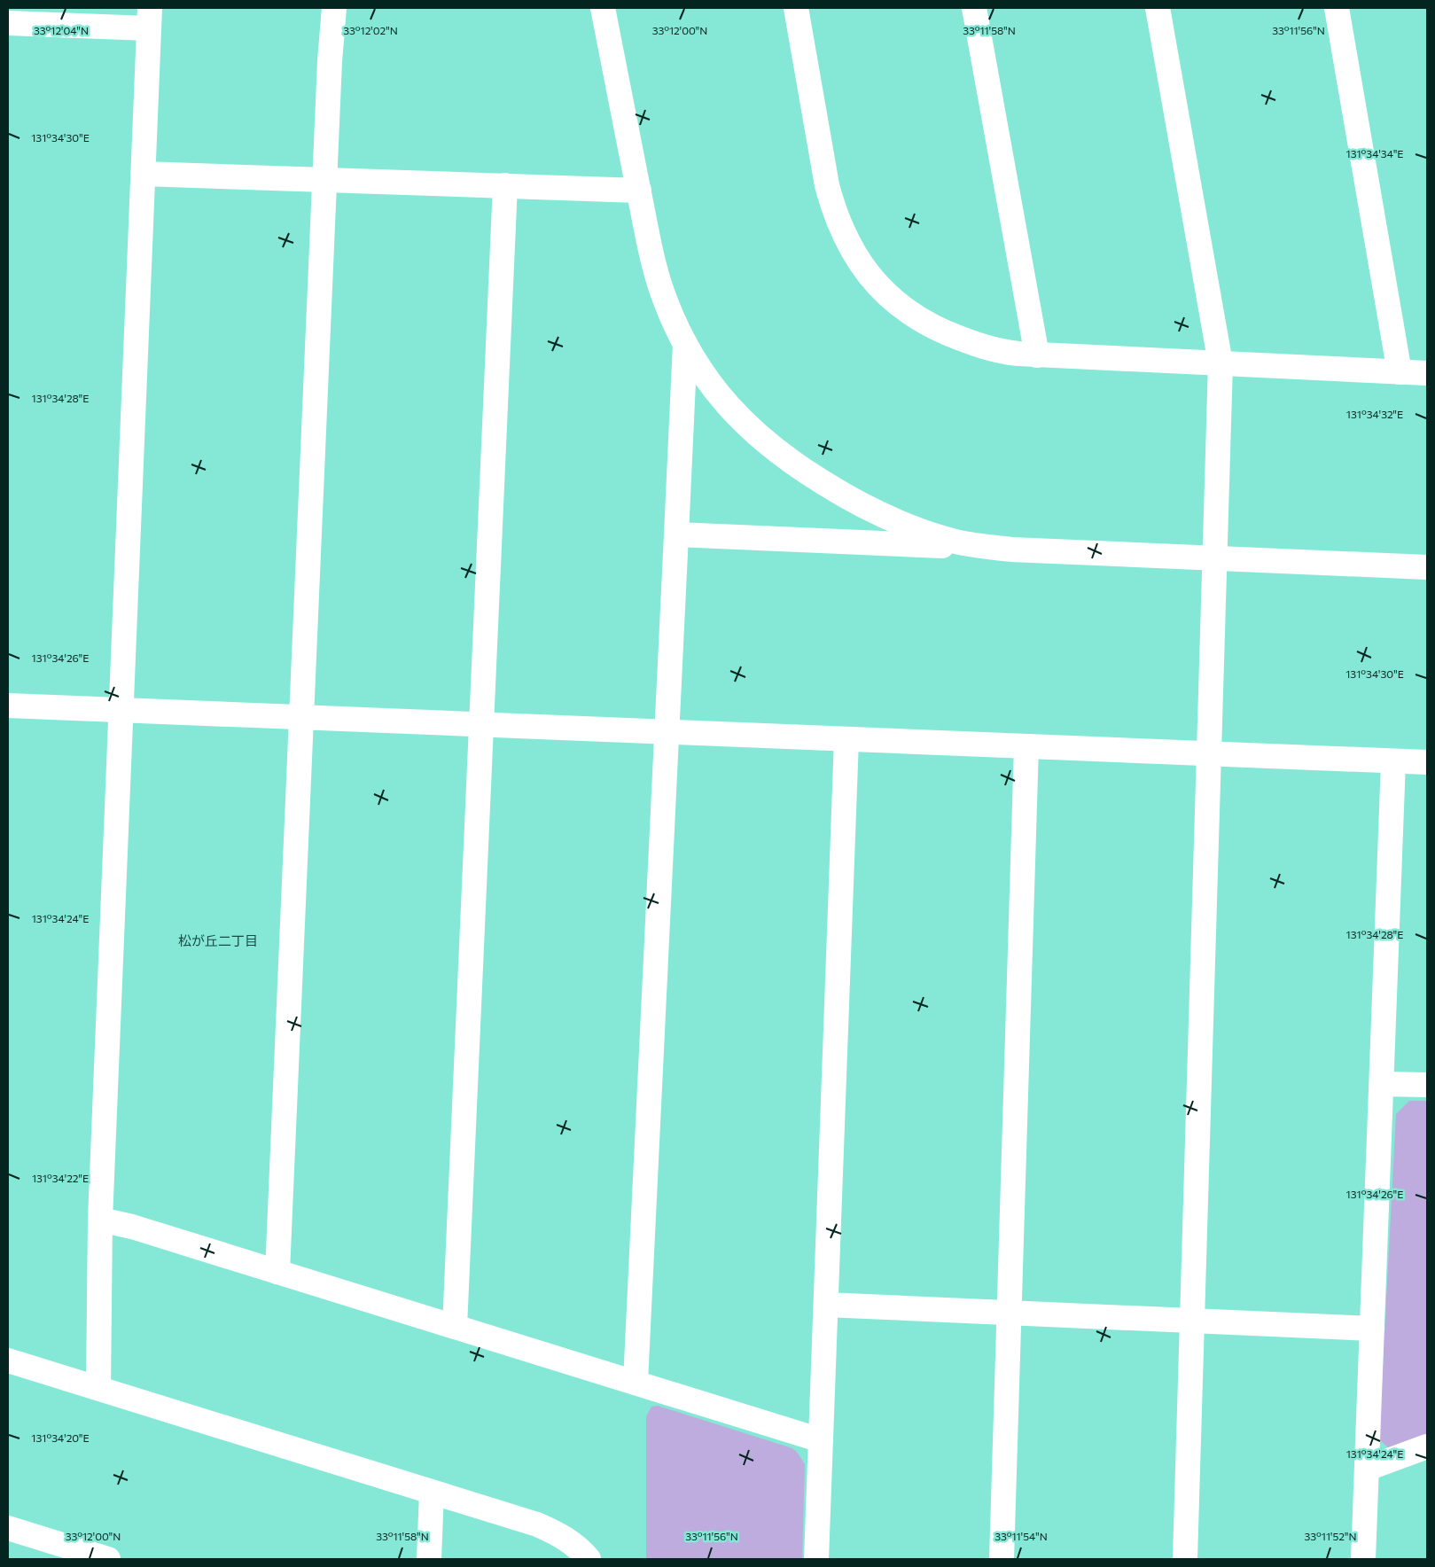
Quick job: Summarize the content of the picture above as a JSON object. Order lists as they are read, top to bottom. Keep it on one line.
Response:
{"districts":["松が丘二丁目"],"coordinates":["33°12'00\"N","33°11'56\"N","33°12'04\"N","33°12'02\"N","33°11'58\"N","131°34'30\"E","131°34'34\"E","131°34'28\"E","131°34'32\"E","131°34'26\"E","131°34'24\"E","131°34'22\"E","131°34'20\"E","33°11'54\"N","33°11'52\"N"]}
